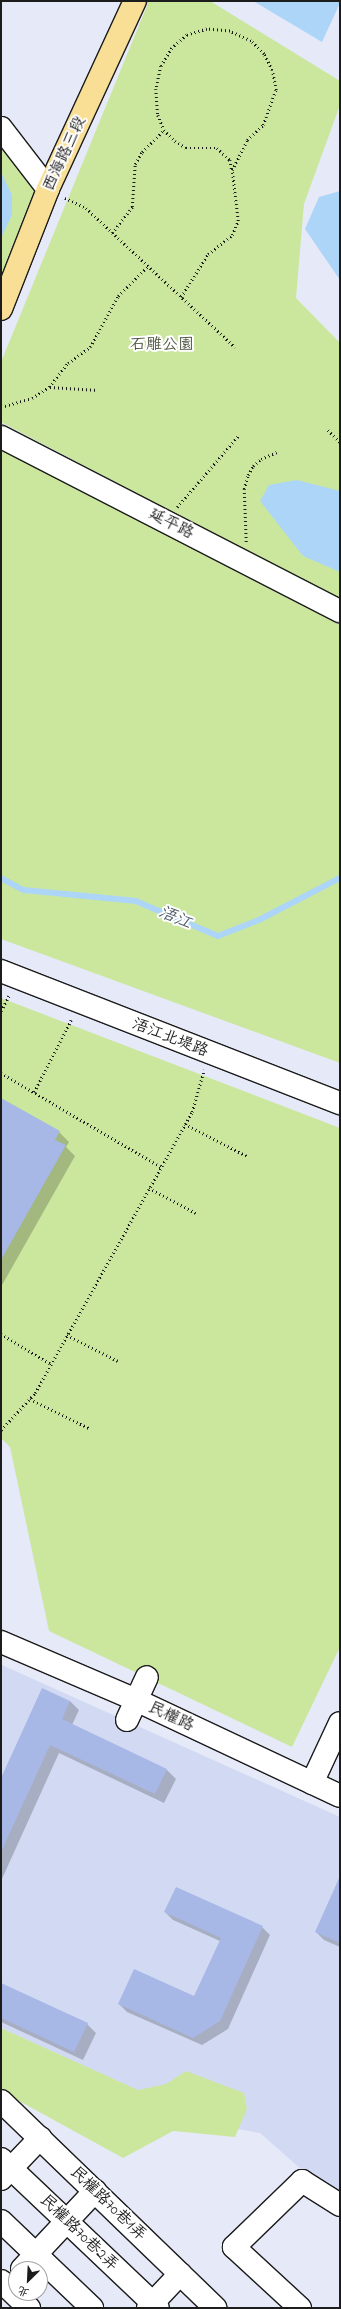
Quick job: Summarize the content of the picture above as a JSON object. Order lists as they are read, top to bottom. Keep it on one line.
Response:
{"streets":{"main road":["西海路三段"],"street":["延平路","浯江北堤路","民權路","民權路70巷1弄","民權路70巷2弄"]},"water":["浯江"],"parks":["石雕公園"],"north":"bottom left"}
